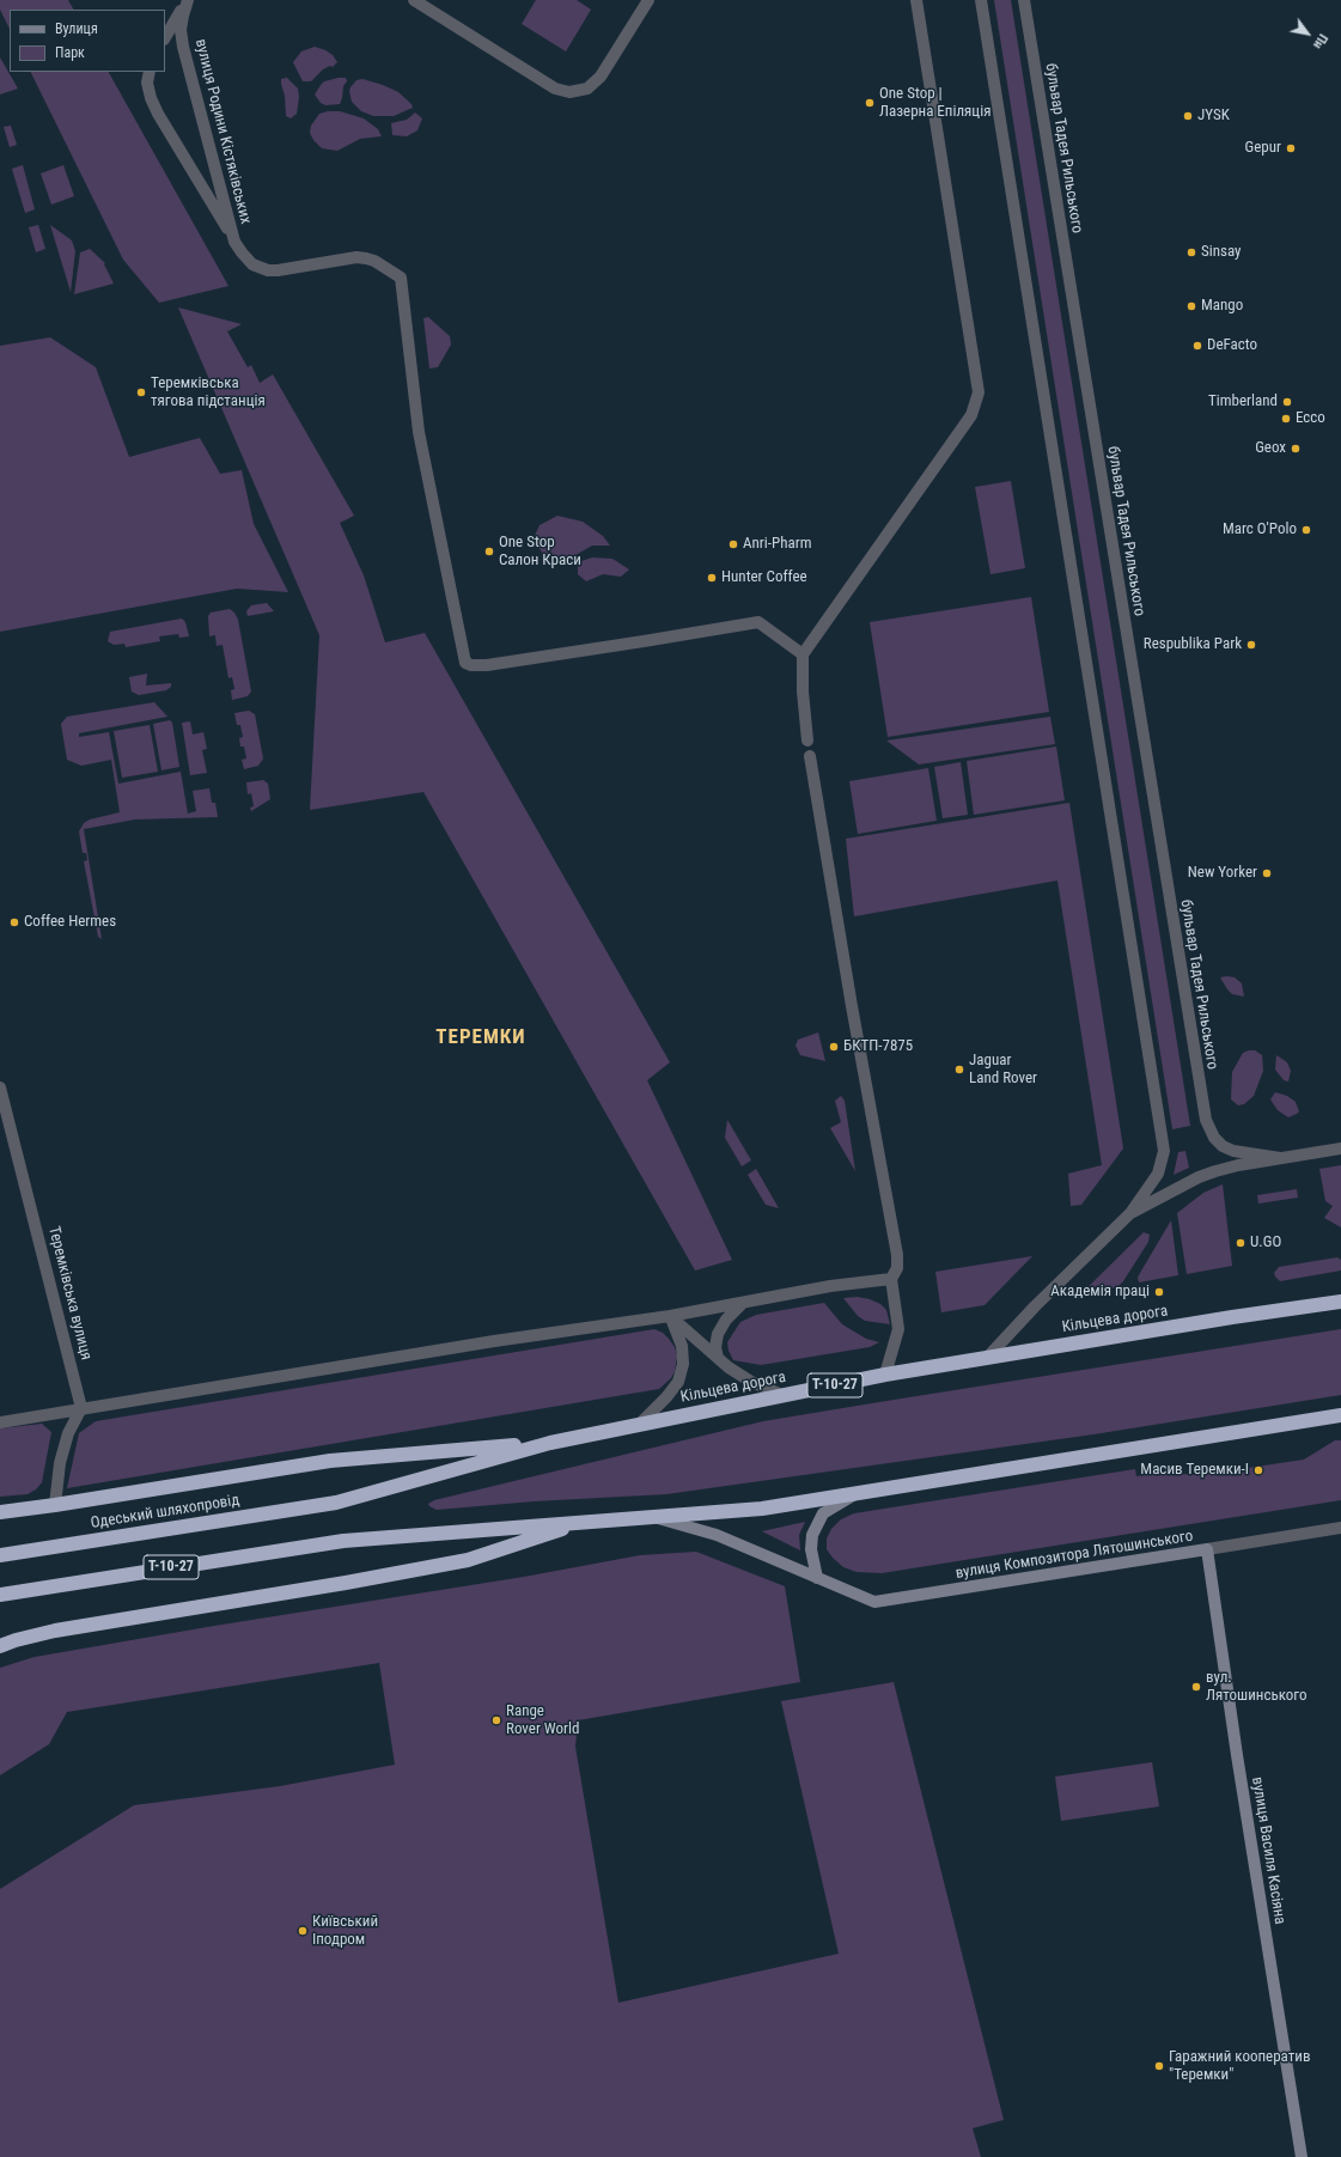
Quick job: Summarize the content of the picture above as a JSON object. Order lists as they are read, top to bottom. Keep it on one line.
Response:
{"streets":{"highway":["Кільцева дорога","Т-10-27","Одеський шляхопровід"],"street":["вулиця Родини Кістяківських","бульвар Тадея Рильського","Теремківська вулиця","вулиця Композитора Лятошинського","вулиця Василя Касіяна"]},"crossings":[["Кільцева дорога","Одеський шляхопровід"],["Т-10-27","вулиця Композитора Лятошинського"],["вулиця Композитора Лятошинського","вулиця Василя Касіяна"]],"districts":["ТЕРЕМКИ"],"places":["One Stop | Лазерна Епіляція","JYSK","Gepur","Sinsay","Mango","DeFacto","Теремківська тягова підстанція","Timberland","Ecco","Geox","Marc O'Polo","Anri-Pharm","One Stop Салон Краси","Hunter Coffee","Respublika Park","New Yorker","Coffee Hermes","БКТП-7875","Jaguar Land Rover","U.GO","Академія праці","Масив Теремки-I","вул. Лятошинського","Range Rover World","Київський Іподром","Гаражний кооператив \"Теремки\""],"legend":["Вулиця","Парк"],"north":"bottom right"}
